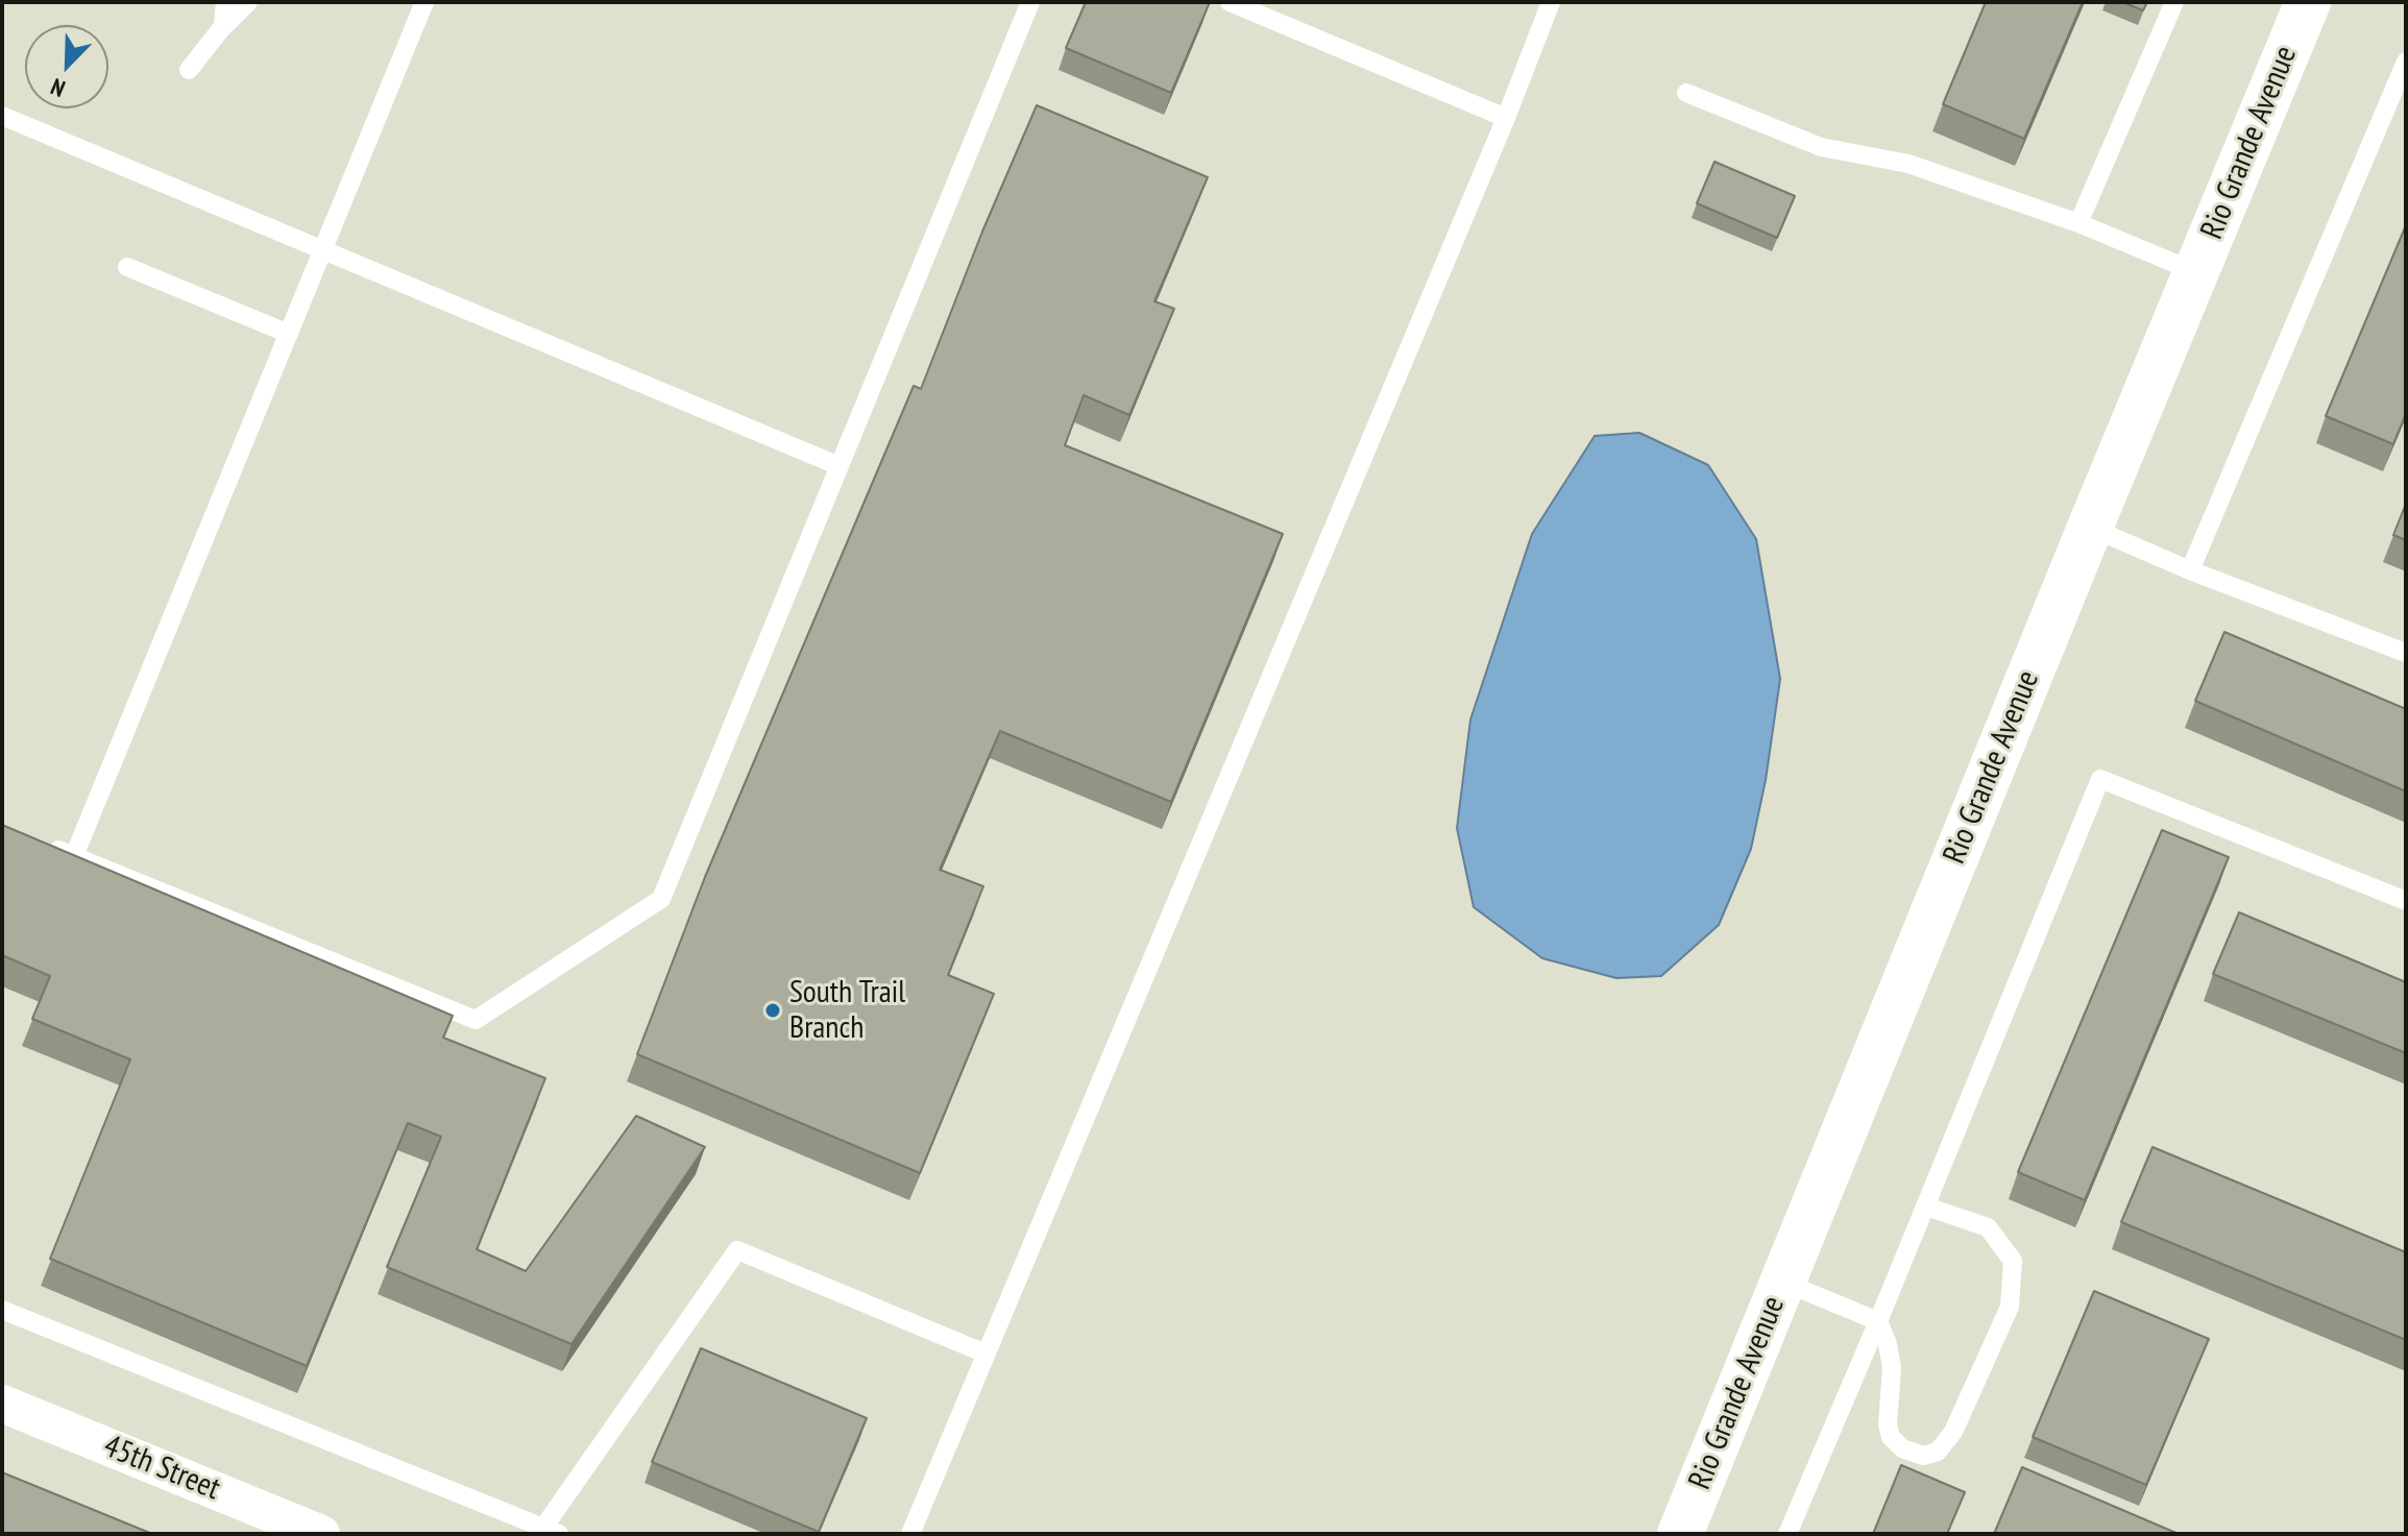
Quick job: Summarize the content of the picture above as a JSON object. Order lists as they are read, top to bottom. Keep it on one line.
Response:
{"streets":{"street":["Rio Grande Avenue","45th Street"]},"places":["South Trail Branch"],"north":"bottom left"}
